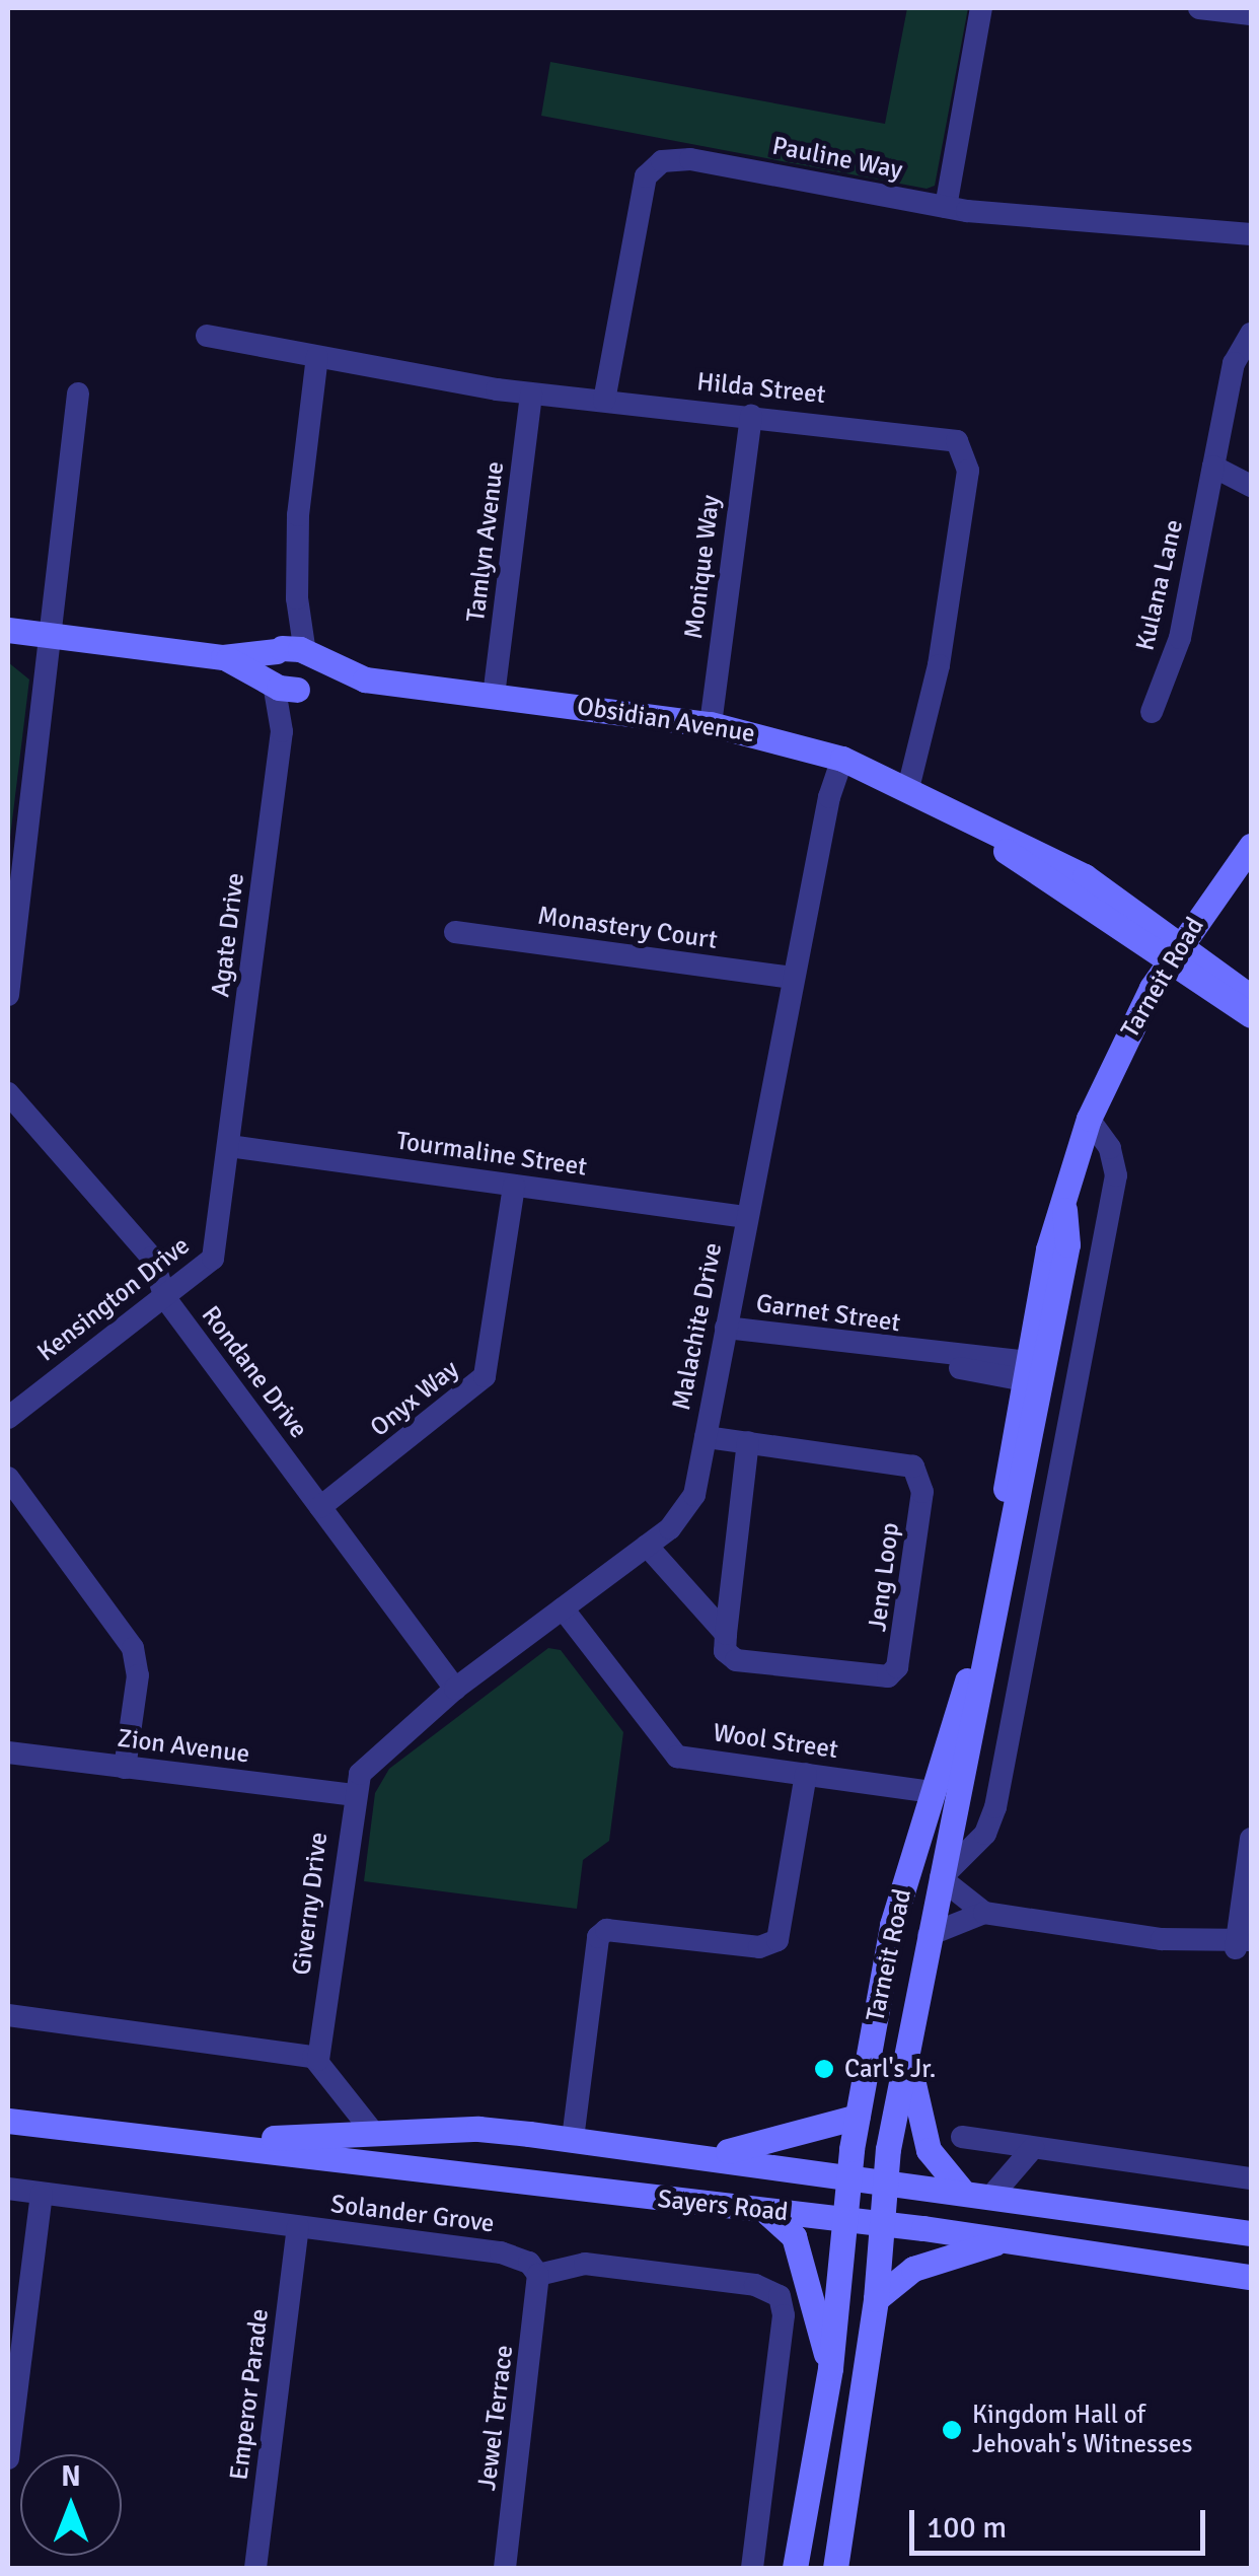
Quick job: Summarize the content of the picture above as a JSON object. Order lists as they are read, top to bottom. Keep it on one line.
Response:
{"streets":{"main road":["Obsidian Avenue","Tarneit Road","Sayers Road"],"street":["Pauline Way","Hilda Street","Tamlyn Avenue","Monique Way","Kulana Lane","Monastery Court","Agate Drive","Tourmaline Street","Kensington Drive","Garnet Street","Malachite Drive","Rondane Drive","Onyx Way","Jeng Loop","Wool Street","Zion Avenue","Giverny Drive","Solander Grove","Emperor Parade","Jewel Terrace"]},"crossings":[["Pauline Way","Hilda Street"],["Hilda Street","Tamlyn Avenue"],["Hilda Street","Monique Way"],["Hilda Street","Obsidian Avenue"],["Tamlyn Avenue","Obsidian Avenue"],["Monique Way","Obsidian Avenue"],["Obsidian Avenue","Agate Drive"],["Obsidian Avenue","Tarneit Road"],["Obsidian Avenue","Malachite Drive"],["Monastery Court","Malachite Drive"],["Agate Drive","Tourmaline Street"],["Agate Drive","Kensington Drive"],["Tarneit Road","Garnet Street"],["Tarneit Road","Wool Street"],["Tarneit Road","Sayers Road"],["Tourmaline Street","Kensington Drive"],["Tourmaline Street","Malachite Drive"],["Tourmaline Street","Onyx Way"],["Kensington Drive","Rondane Drive"],["Garnet Street","Malachite Drive"],["Malachite Drive","Rondane Drive"],["Malachite Drive","Jeng Loop"],["Malachite Drive","Wool Street"],["Malachite Drive","Giverny Drive"],["Rondane Drive","Onyx Way"],["Zion Avenue","Giverny Drive"],["Solander Grove","Emperor Parade"],["Solander Grove","Jewel Terrace"]],"places":["Carl's Jr.","Kingdom Hall of Jehovah's Witnesses"],"scale_bar":"100 m","north":"top"}
